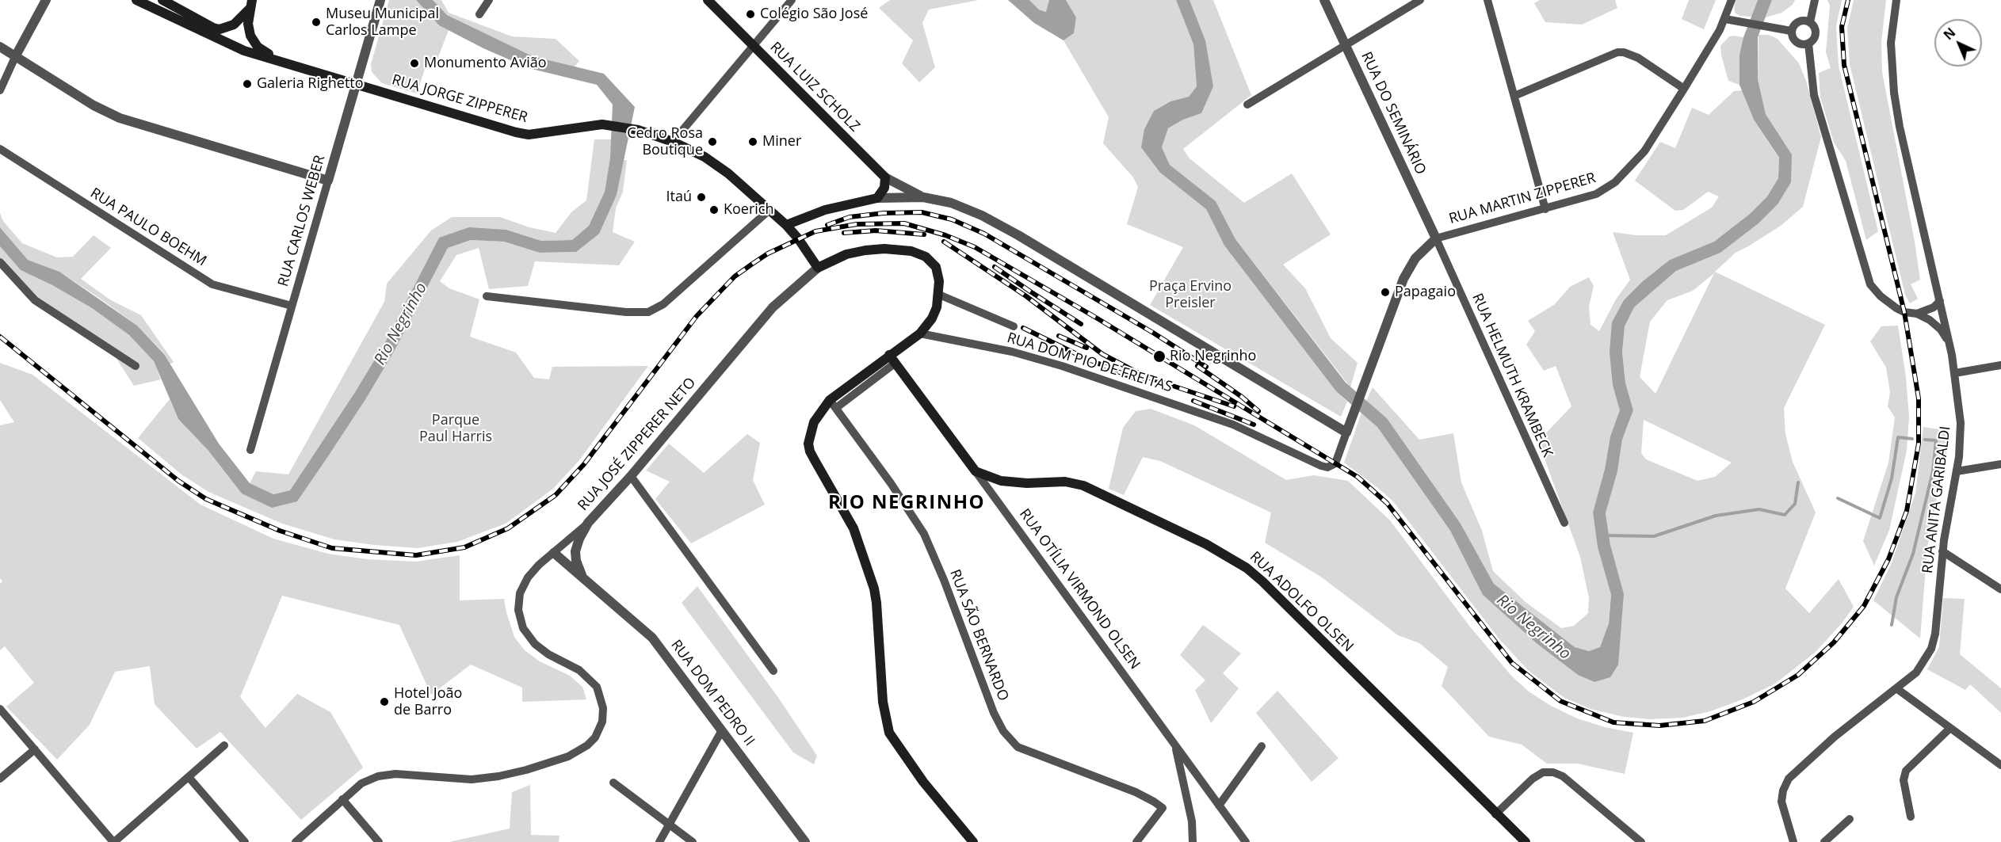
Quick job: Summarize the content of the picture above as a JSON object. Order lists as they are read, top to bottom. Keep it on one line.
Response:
{"streets":{"main road":["RUA LUIZ SCHOLZ","RUA JORGE ZIPPERER","RUA JOSÉ ZIPPERER NETO","RUA OTÍLIA VIRMOND OLSEN","RUA ADOLFO OLSEN"],"street":["RUA DO SEMINÁRIO","RUA MARTIN ZIPPERER","RUA CARLOS WEBER","RUA PAULO BOEHM","RUA DOM PIO DE FREITAS","RUA HELMUTH KRAMBECK","RUA ANITA GARIBALDI","RUA SÃO BERNARDO","RUA DOM PEDRO II"]},"crossings":[["RUA JORGE ZIPPERER","RUA CARLOS WEBER"],["RUA JORGE ZIPPERER","RUA JOSÉ ZIPPERER NETO"],["RUA DO SEMINÁRIO","RUA MARTIN ZIPPERER"],["RUA DO SEMINÁRIO","RUA HELMUTH KRAMBECK"],["RUA MARTIN ZIPPERER","RUA DOM PIO DE FREITAS"],["RUA MARTIN ZIPPERER","RUA HELMUTH KRAMBECK"],["RUA CARLOS WEBER","RUA PAULO BOEHM"],["RUA DOM PIO DE FREITAS","RUA JOSÉ ZIPPERER NETO"],["RUA JOSÉ ZIPPERER NETO","RUA DOM PEDRO II"],["RUA OTÍLIA VIRMOND OLSEN","RUA ADOLFO OLSEN"]],"districts":["RIO NEGRINHO"],"water":["Rio Negrinho"],"parks":["Praça Ervino Preisler","Parque Paul Harris"],"places":["Colégio São José","Museu Municipal Carlos Lampe","Monumento Avião","Galeria Righetto","Cedro Rosa Boutique","Miner","Itaú","Koerich","Papagaio","Rio Negrinho","Hotel João de Barro"],"north":"top left"}
